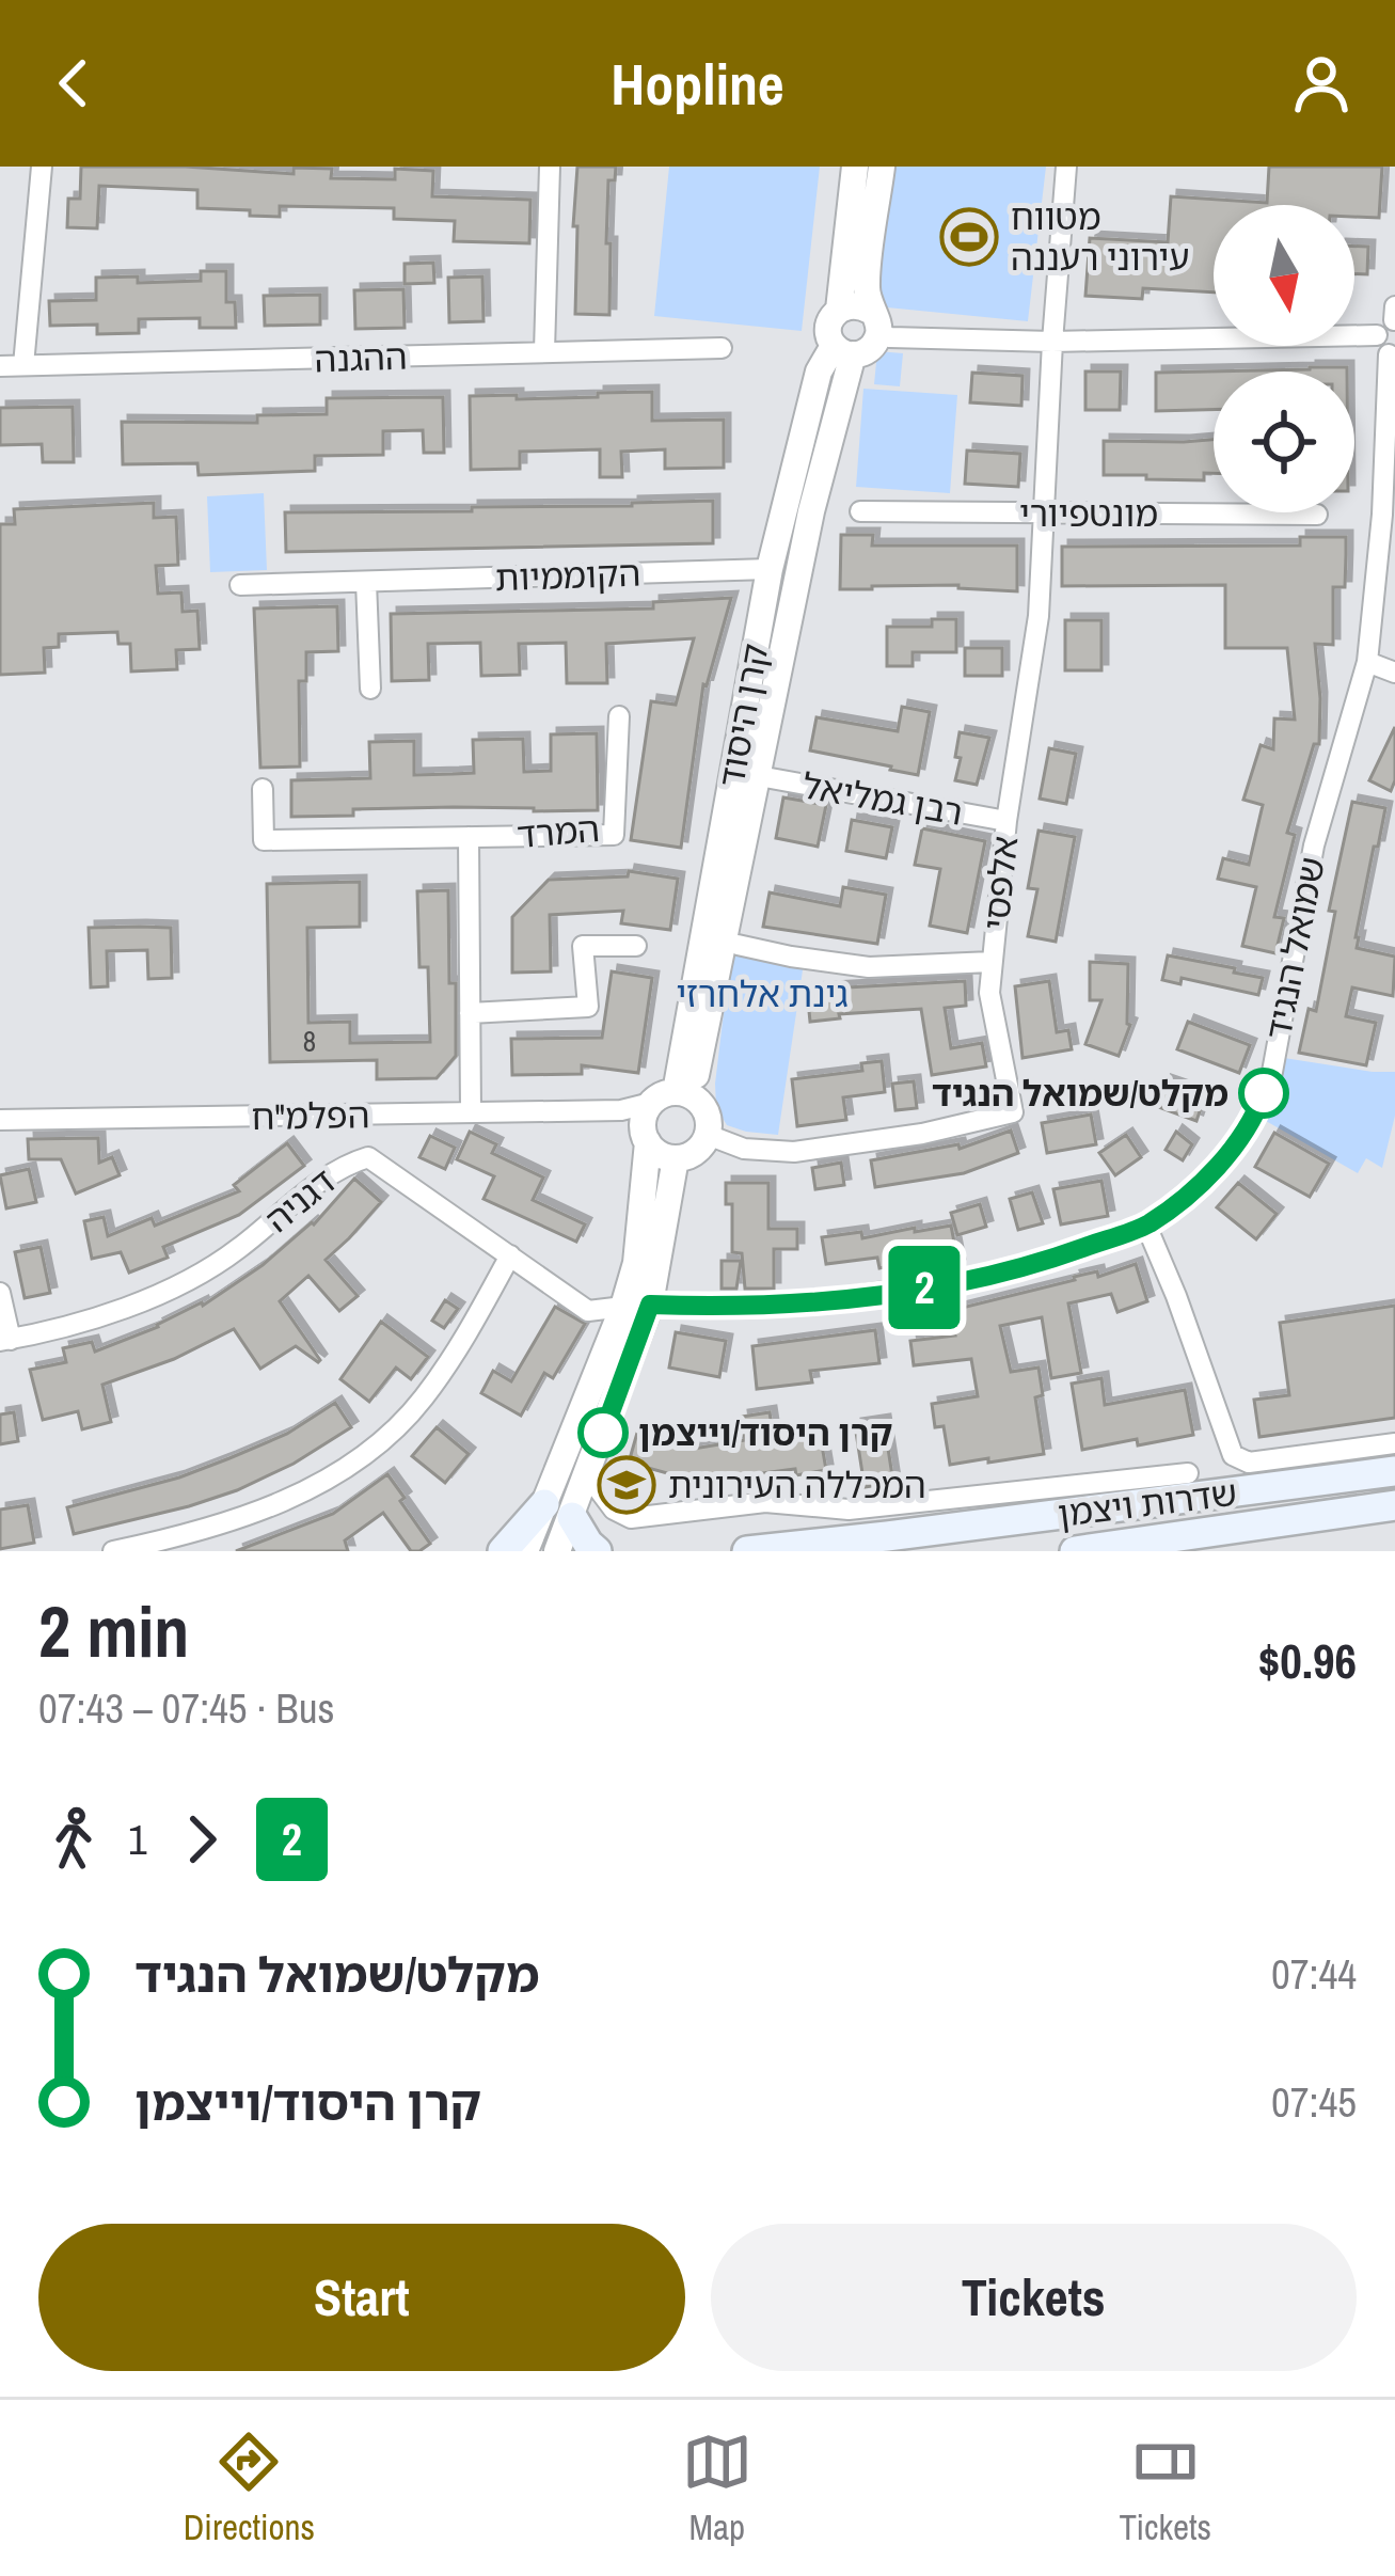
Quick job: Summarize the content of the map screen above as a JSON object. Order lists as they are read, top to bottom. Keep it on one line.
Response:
{"streets":{"main road":["שדרות ויצמן"],"street":["ההגנה","מונטפיורי","הקוממיות","קרן היסוד","רבן גמליאל","המרד","אלפסי","שמואל הנגיד","הפלמ\"ח","דגניה"]},"crossings":[["מונטפיורי","אלפסי"],["הקוממיות","קרן היסוד"],["קרן היסוד","רבן גמליאל"],["קרן היסוד","אלפסי"],["קרן היסוד","הפלמ\"ח"],["רבן גמליאל","אלפסי"],["המרד","הפלמ\"ח"],["אלפסי","הפלמ\"ח"],["שמואל הנגיד","דגניה"]],"parks":["גינת אלחרזי"],"places":{"sports":["מטווח עירוני רעננה"],"other":["מקלט/שמואל הנגיד","קרן היסוד/וייצמן"],"school or university":["המכללה העירונית"]},"lines":["bus line 2"],"house_numbers":["8"],"north":"bottom","page":{"header":"Hopline","on_map":"2","heading":["2 min","07:43 – 07:45 · Bus","$0.96"],"legs":["1","2"],"list":[{"name":"מקלט/שמואל הנגיד","value":"07:44"},{"name":"קרן היסוד/וייצמן","value":"07:45"}],"buttons":["Start","Tickets"],"tabs":["Directions","Map","Tickets"]}}
